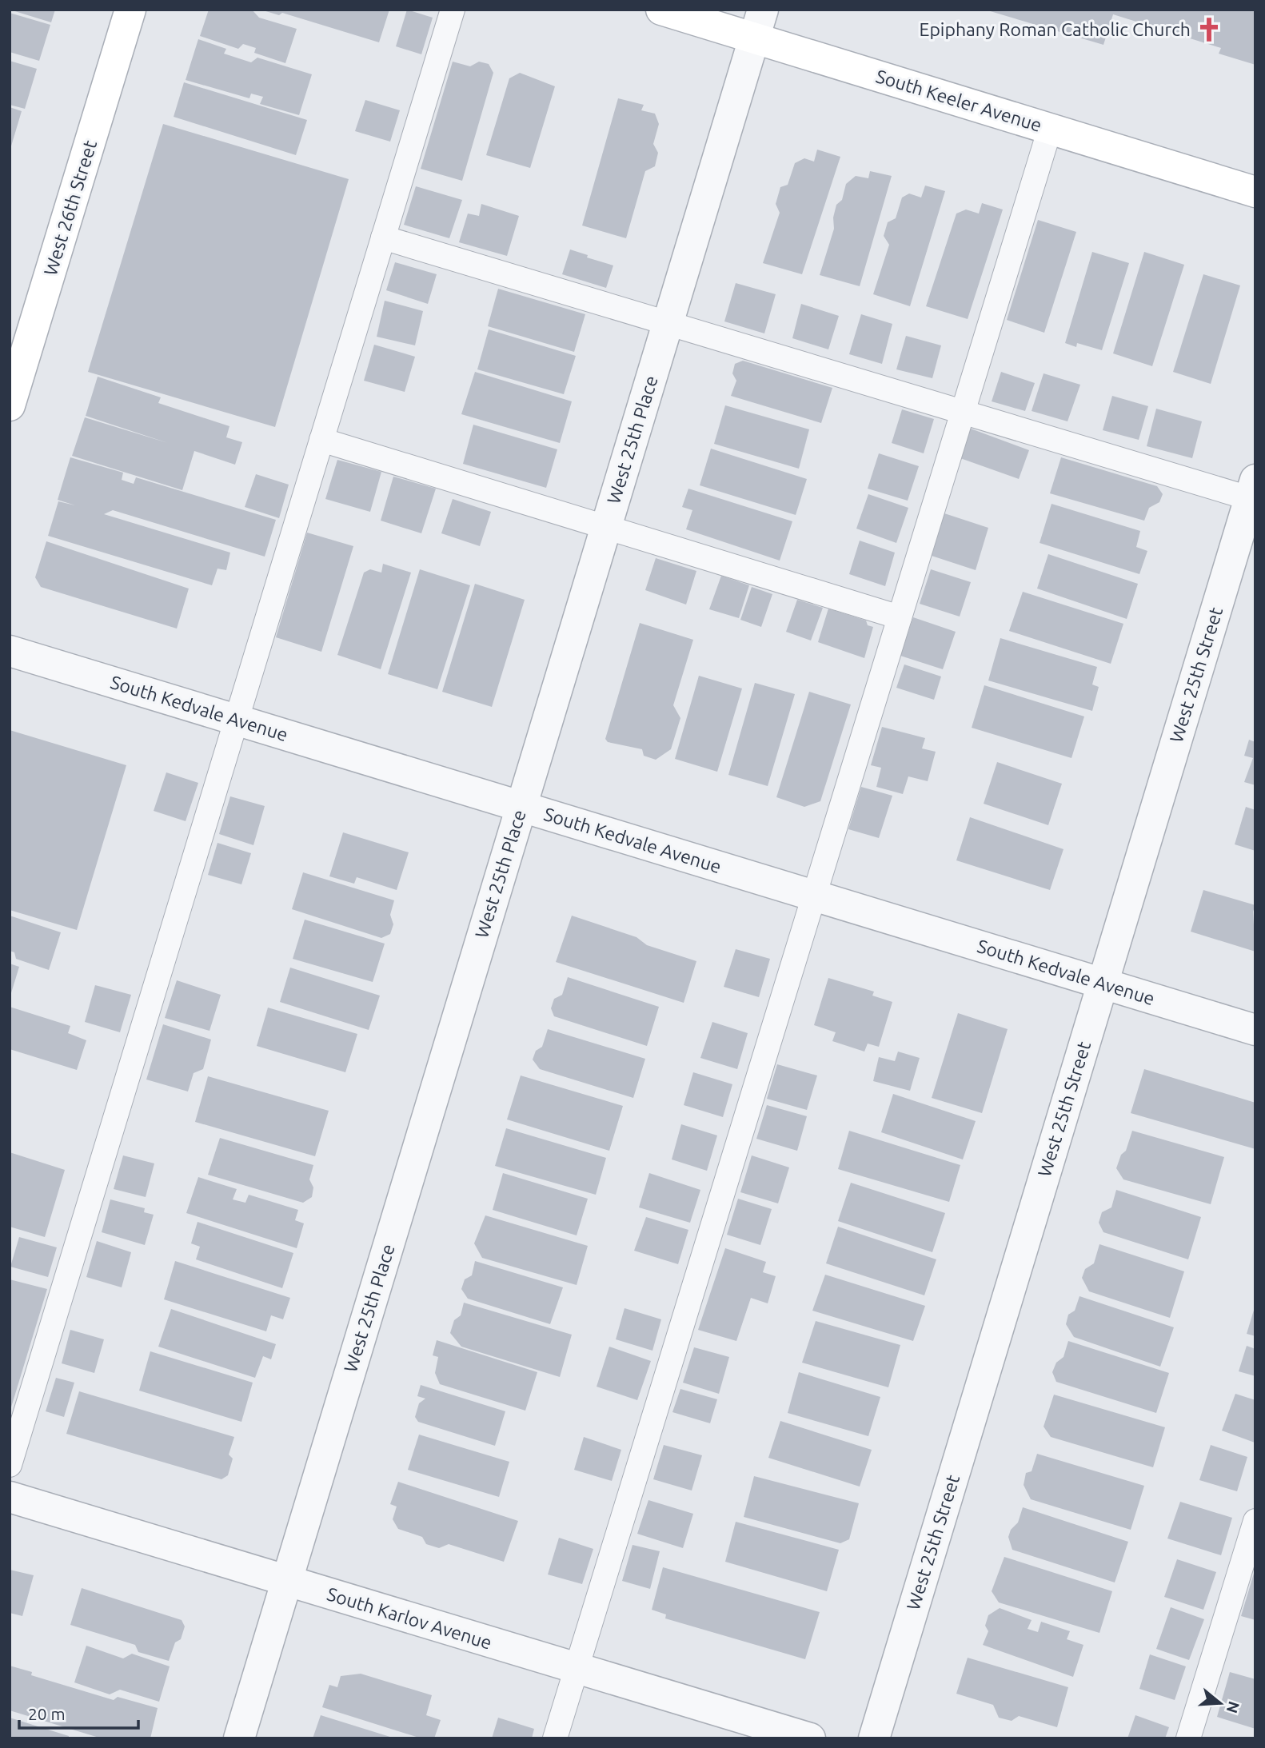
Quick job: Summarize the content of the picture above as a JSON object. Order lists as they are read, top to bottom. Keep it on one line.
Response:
{"streets":{"street":["South Keeler Avenue","West 26th Street","West 25th Place","West 25th Street","South Kedvale Avenue","South Karlov Avenue"]},"crossings":[["South Keeler Avenue","West 25th Place"],["West 25th Place","South Kedvale Avenue"],["West 25th Place","South Karlov Avenue"],["West 25th Street","South Kedvale Avenue"]],"places":{"church":["Epiphany Roman Catholic Church"]},"scale_bar":"20 m","north":"right"}
